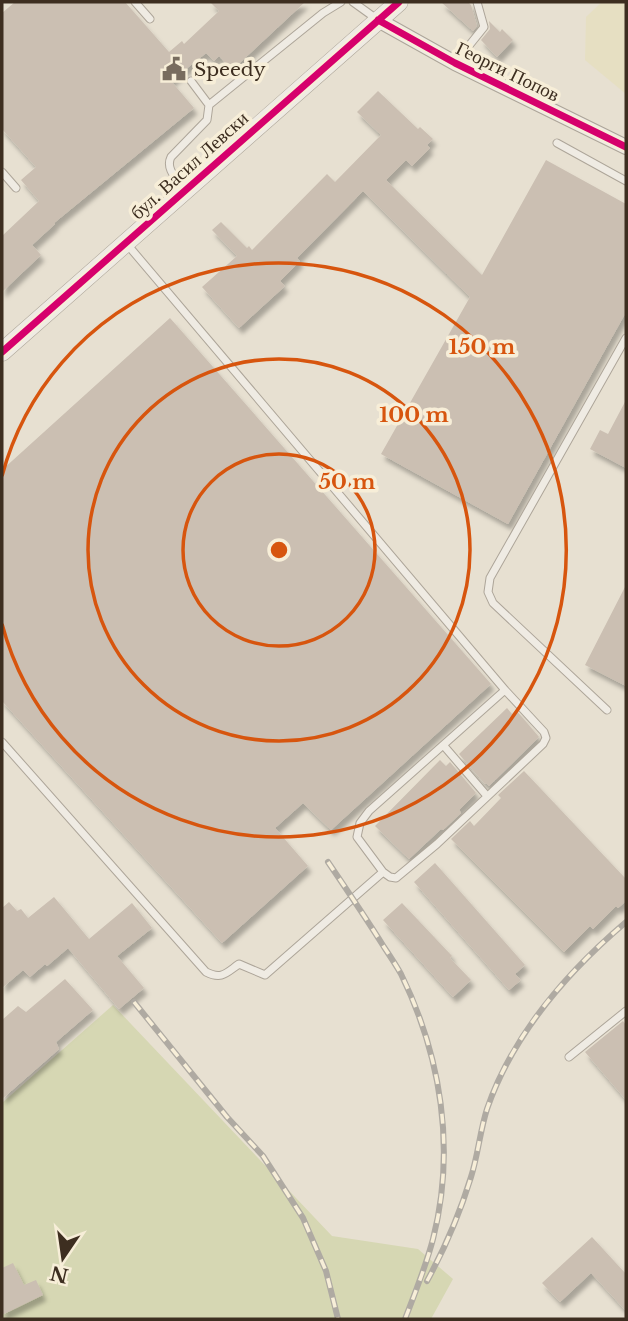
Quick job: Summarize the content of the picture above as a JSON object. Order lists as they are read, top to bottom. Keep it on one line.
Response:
{"streets":{"street":["Георги Попов","бул. Васил Левски"]},"crossings":[["Георги Попов","бул. Васил Левски"]],"places":{"public building":["Speedy"]},"north":"bottom","rings":["150 m","100 m","50 m"]}
